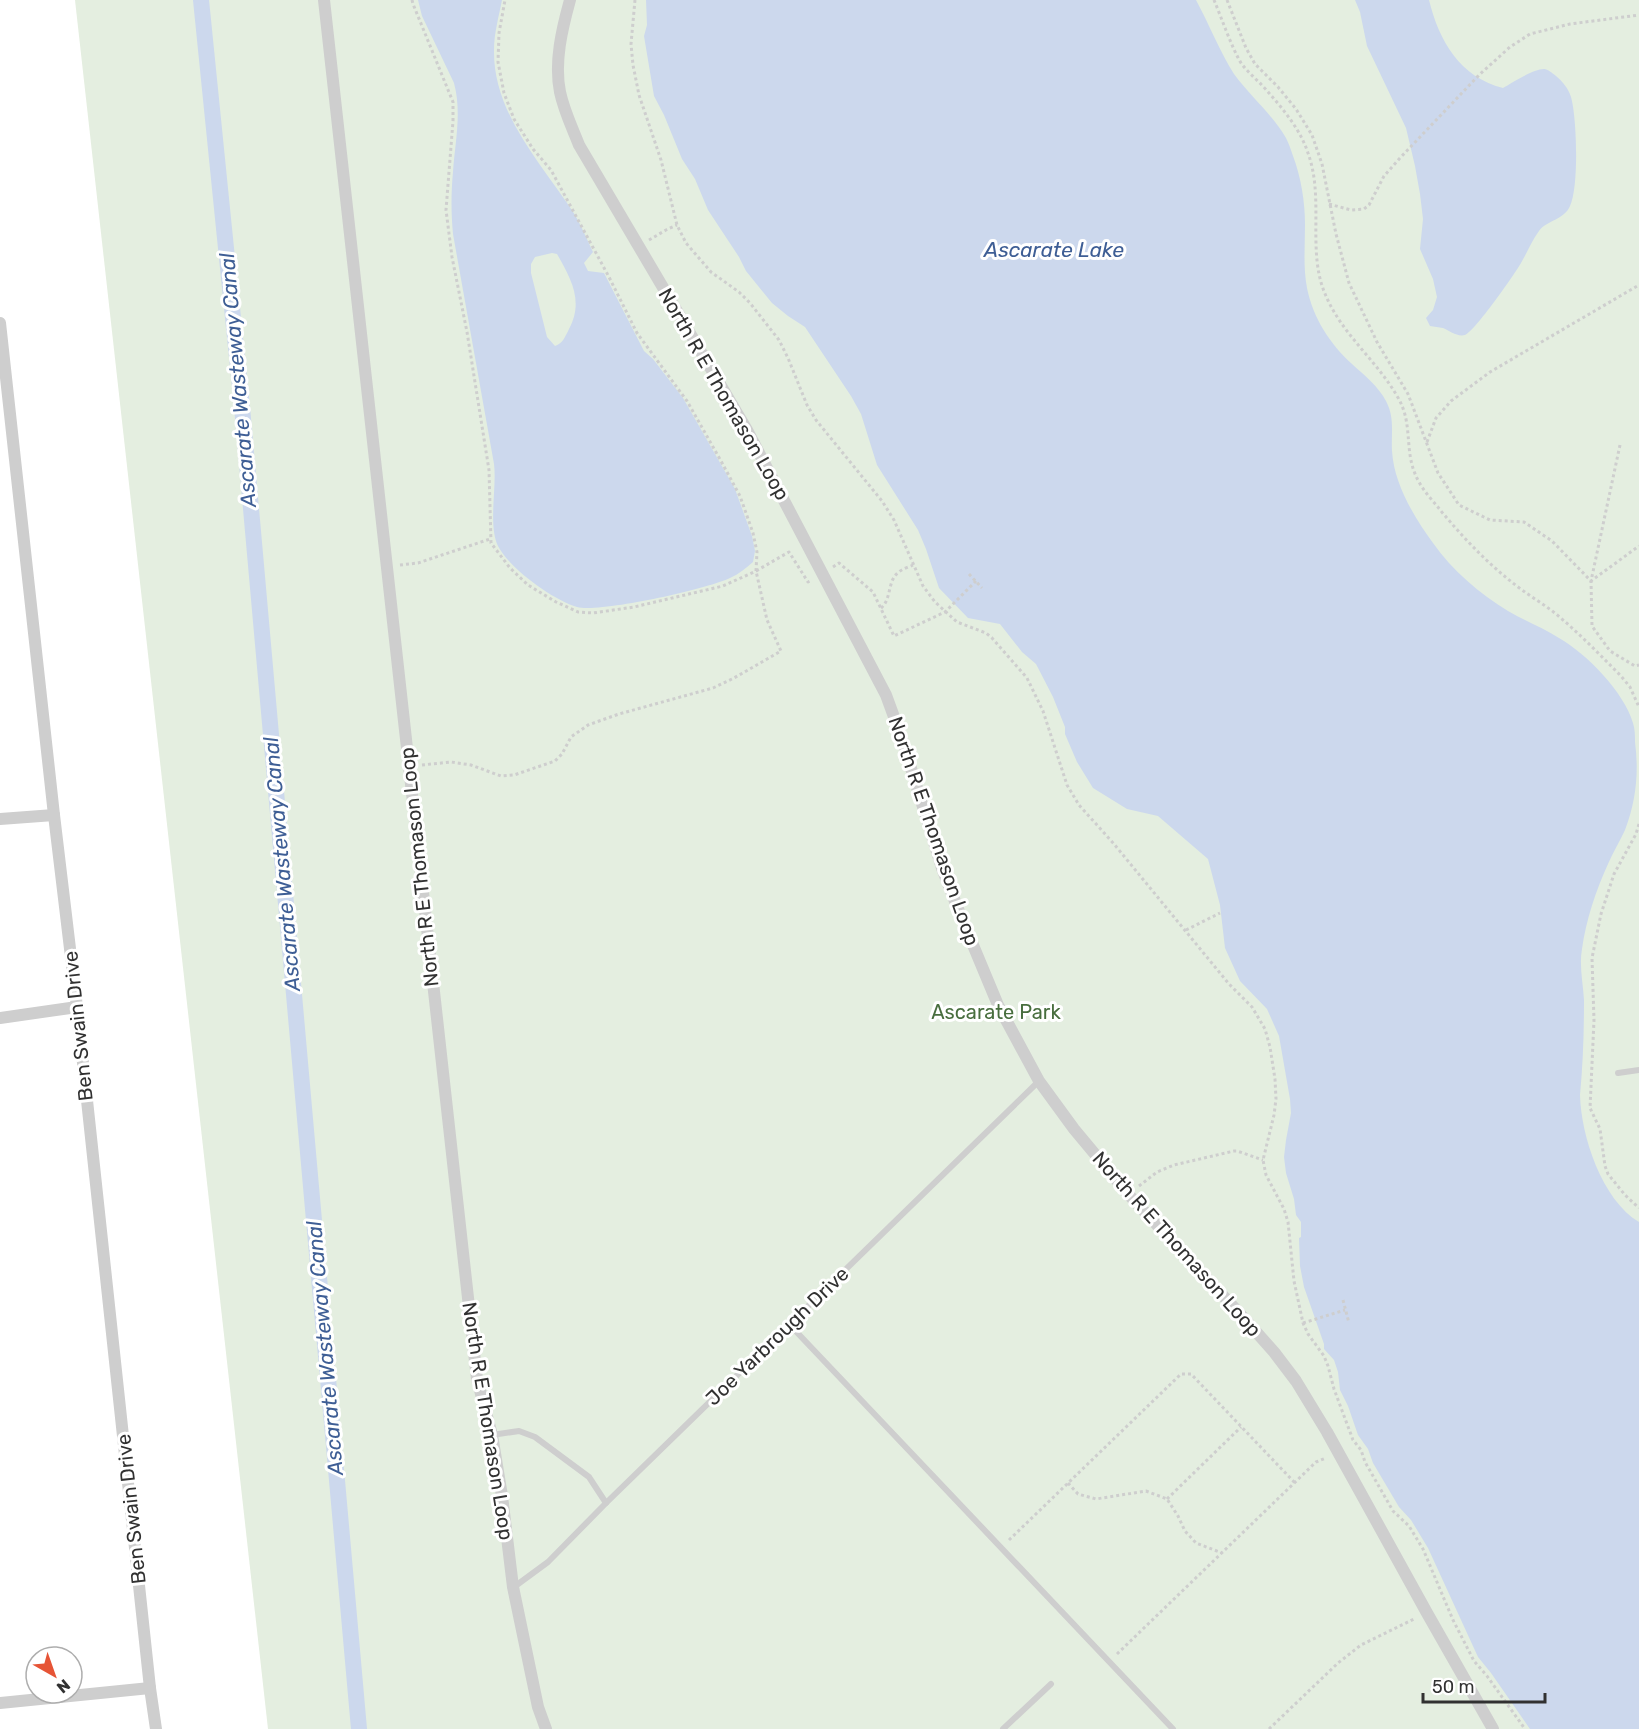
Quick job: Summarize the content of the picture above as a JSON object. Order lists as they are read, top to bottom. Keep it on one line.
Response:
{"streets":{"street":["North R E Thomason Loop","Ben Swain Drive"],"lane":["Joe Yarbrough Drive"]},"crossings":[["North R E Thomason Loop","Joe Yarbrough Drive"]],"water":["Ascarate Lake","Ascarate Wasteway Canal"],"parks":["Ascarate Park"],"scale_bar":"50 m","north":"bottom right"}
